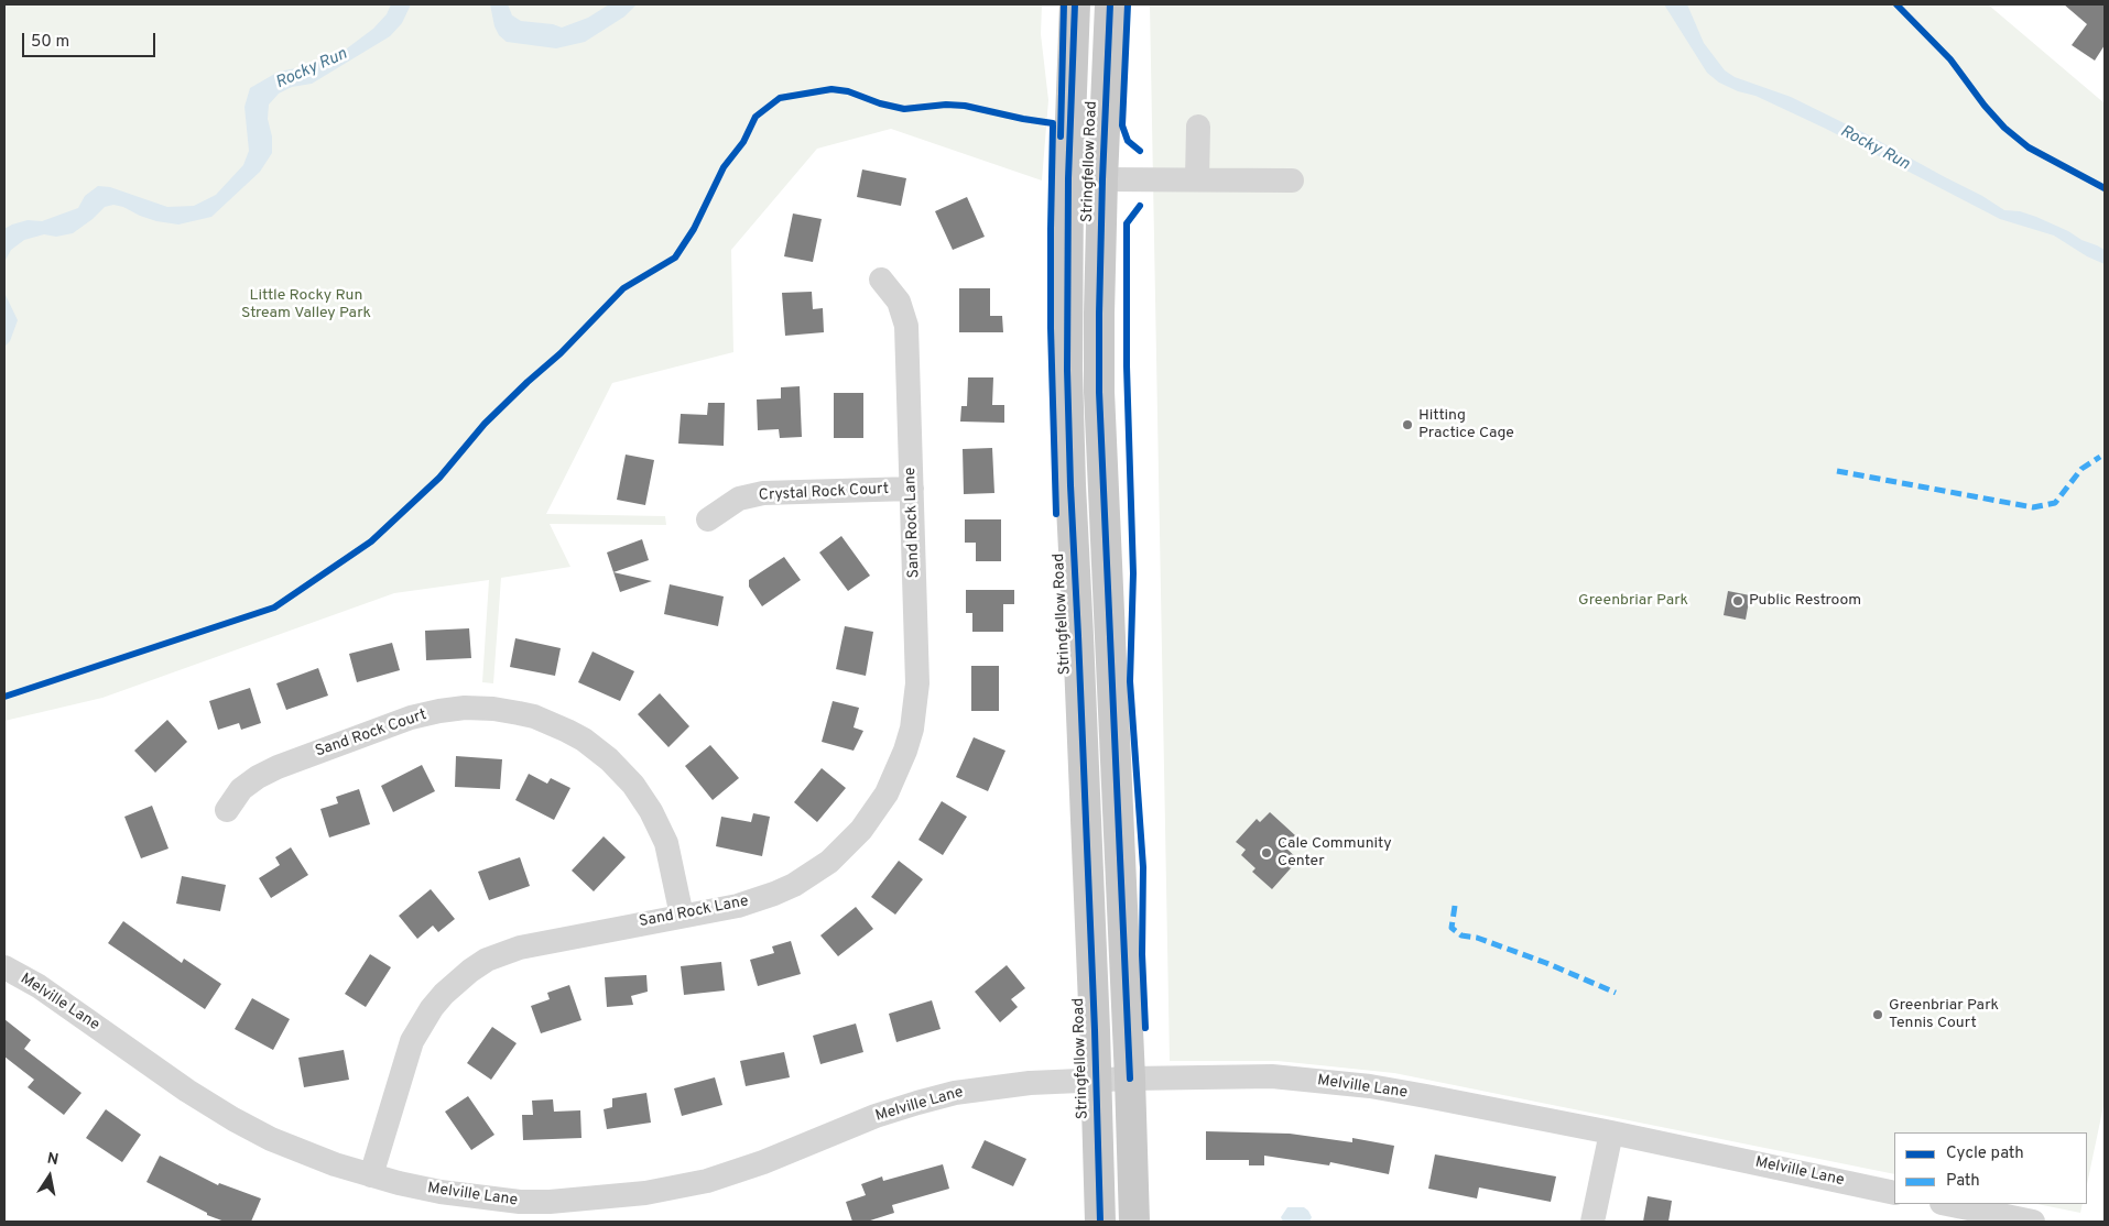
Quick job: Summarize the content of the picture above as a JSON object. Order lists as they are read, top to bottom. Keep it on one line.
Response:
{"streets":{"main road":["Stringfellow Road"],"street":["Crystal Rock Court","Sand Rock Lane","Sand Rock Court","Melville Lane"]},"crossings":[["Stringfellow Road","Melville Lane"],["Crystal Rock Court","Sand Rock Lane"],["Sand Rock Lane","Sand Rock Court"],["Sand Rock Lane","Melville Lane"]],"water":["Rocky Run"],"parks":["Little Rocky Run Stream Valley Park","Greenbriar Park"],"places":["Hitting Practice Cage","Public Restroom","Cale Community Center","Greenbriar Park Tennis Court"],"legend":["Cycle path","Path"],"scale_bar":"50 m","north":"top"}
